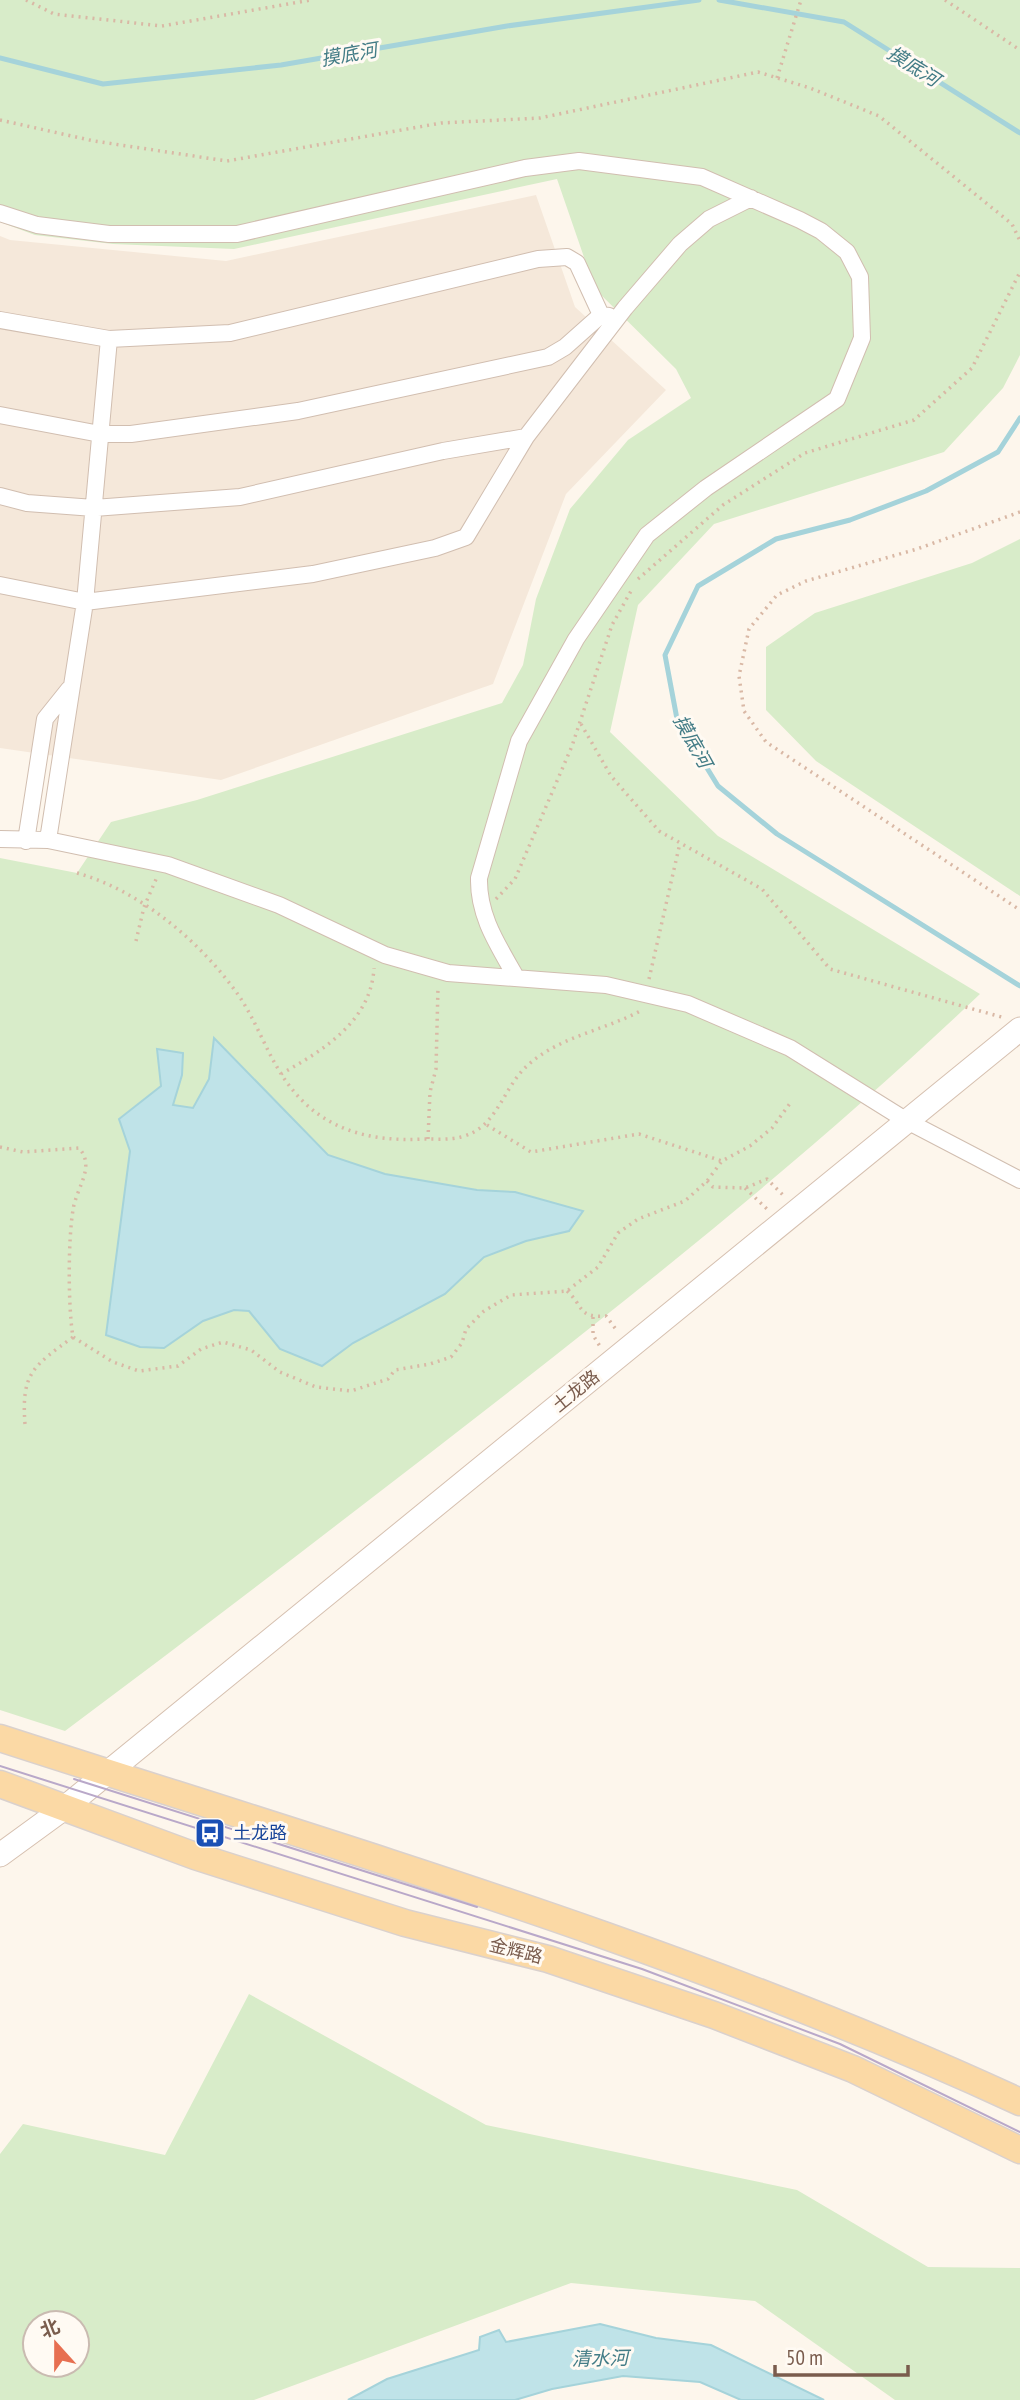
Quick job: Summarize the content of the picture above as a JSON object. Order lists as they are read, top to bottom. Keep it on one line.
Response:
{"streets":{"main road":["金辉路"],"street":["土龙路"]},"crossings":[["土龙路","金辉路"]],"water":["摸底河","清水河"],"places":{"bus stop":["土龙路"]},"scale_bar":"50 m","north":"top"}
